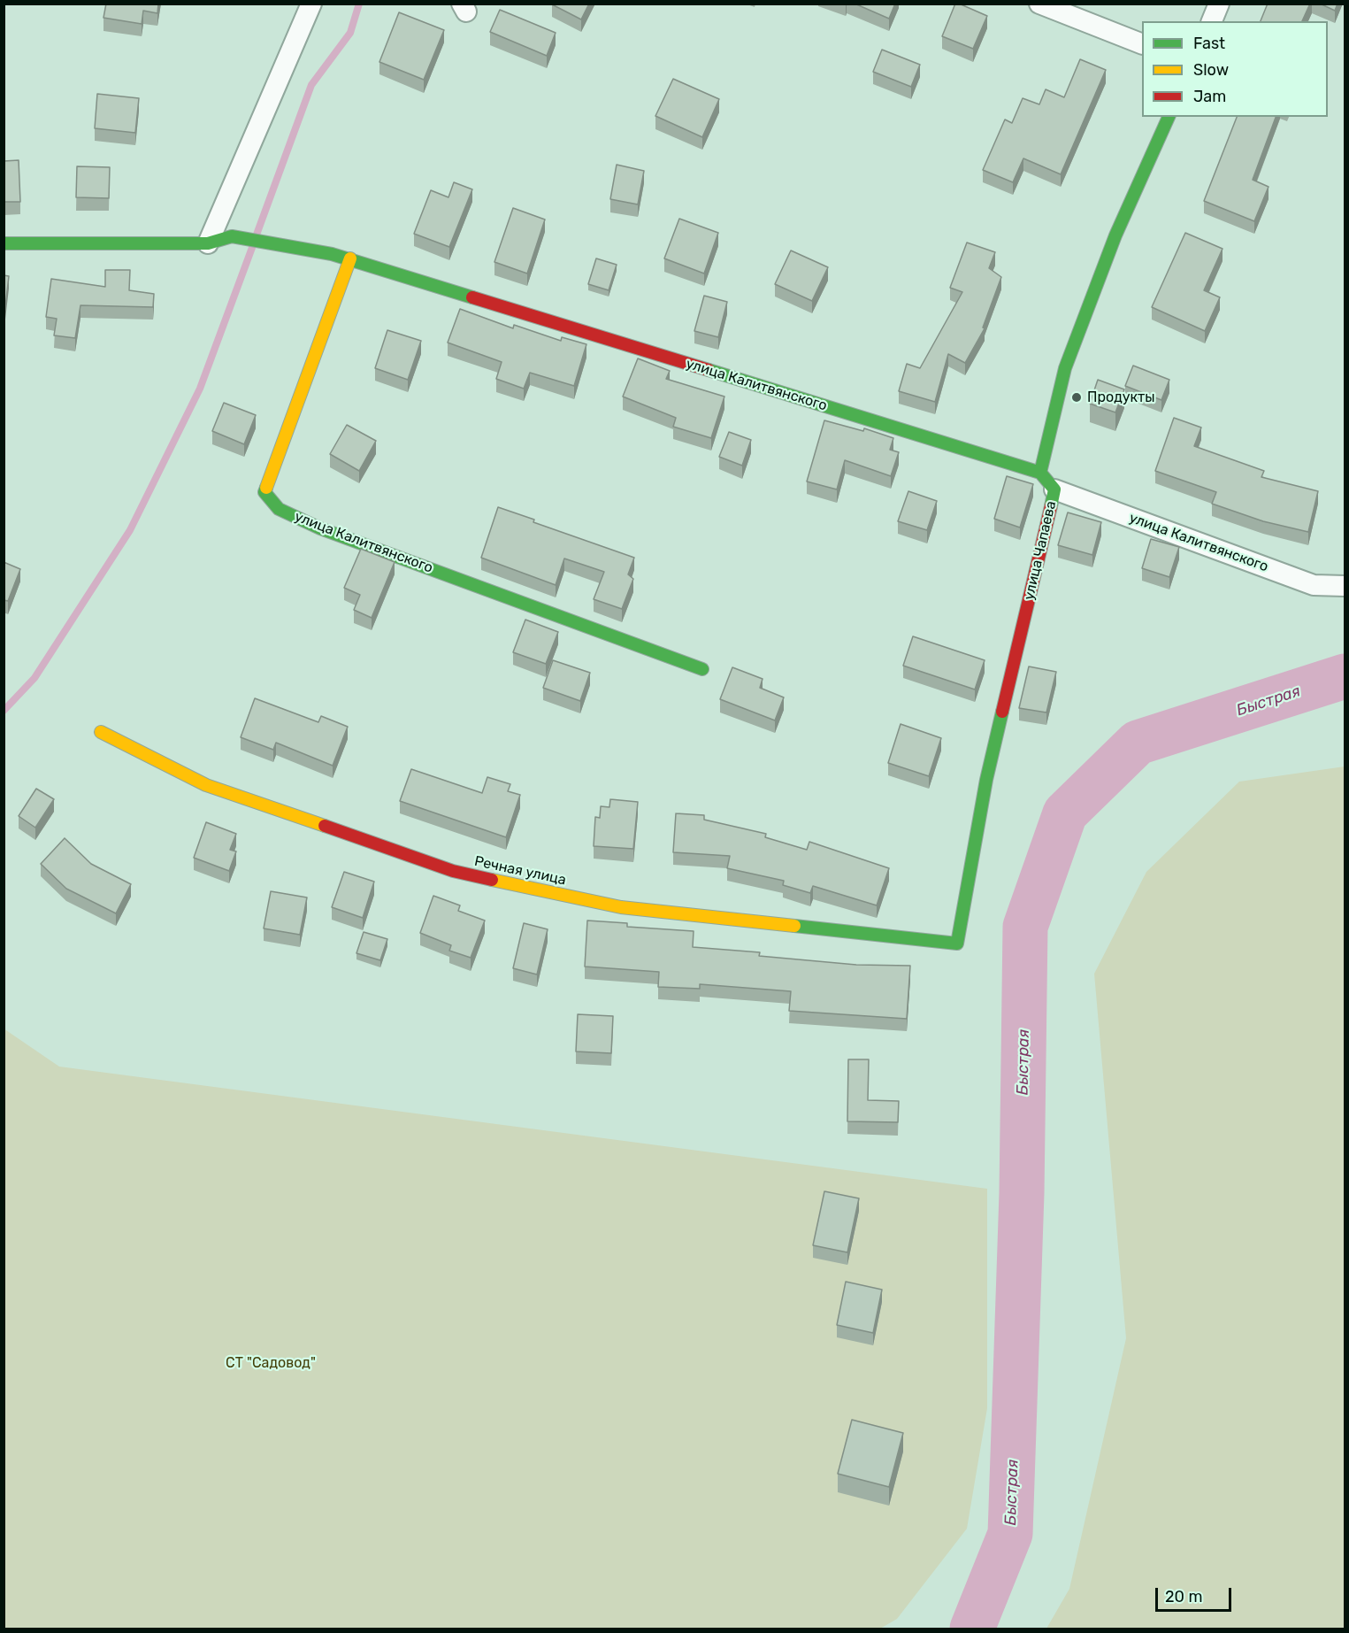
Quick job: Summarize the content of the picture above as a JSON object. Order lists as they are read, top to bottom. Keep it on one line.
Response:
{"streets":{"street":["улица Калитвянского","улица Чапаева","Речная улица"]},"crossings":[["улица Калитвянского","улица Чапаева"],["улица Чапаева","Речная улица"]],"water":["Быстрая"],"parks":["СТ \"Садовод\""],"places":["Продукты"],"legend":["Fast","Slow","Jam"],"scale_bar":"20 m"}
